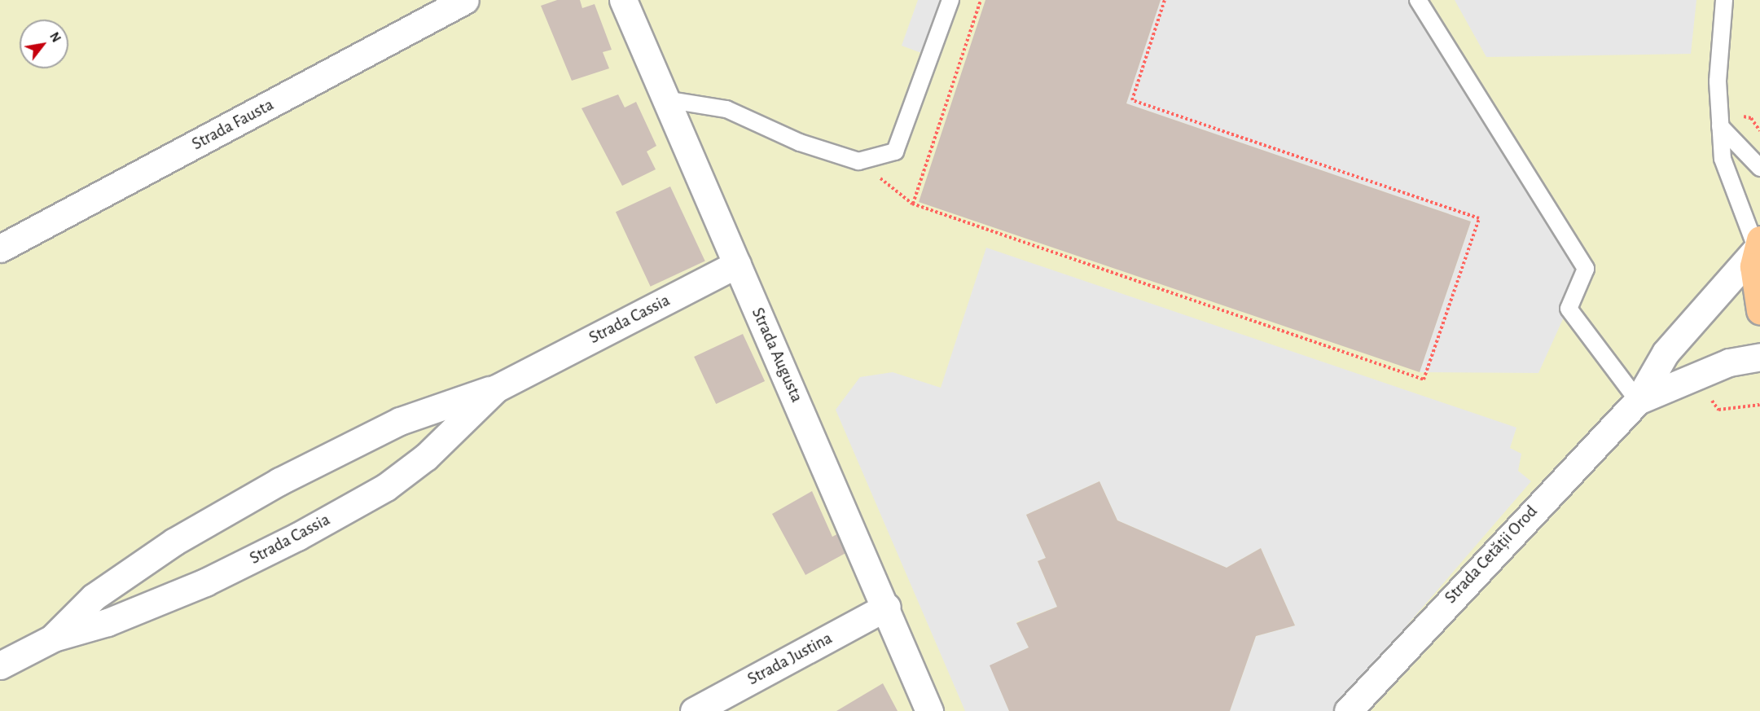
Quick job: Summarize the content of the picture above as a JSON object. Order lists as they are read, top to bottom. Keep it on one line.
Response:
{"streets":{"street":["Strada Fausta","Strada Cassia","Strada Augusta","Strada Cetății Orod","Strada Justina"]},"crossings":[["Strada Cassia","Strada Augusta"],["Strada Augusta","Strada Justina"]],"north":"top right"}
